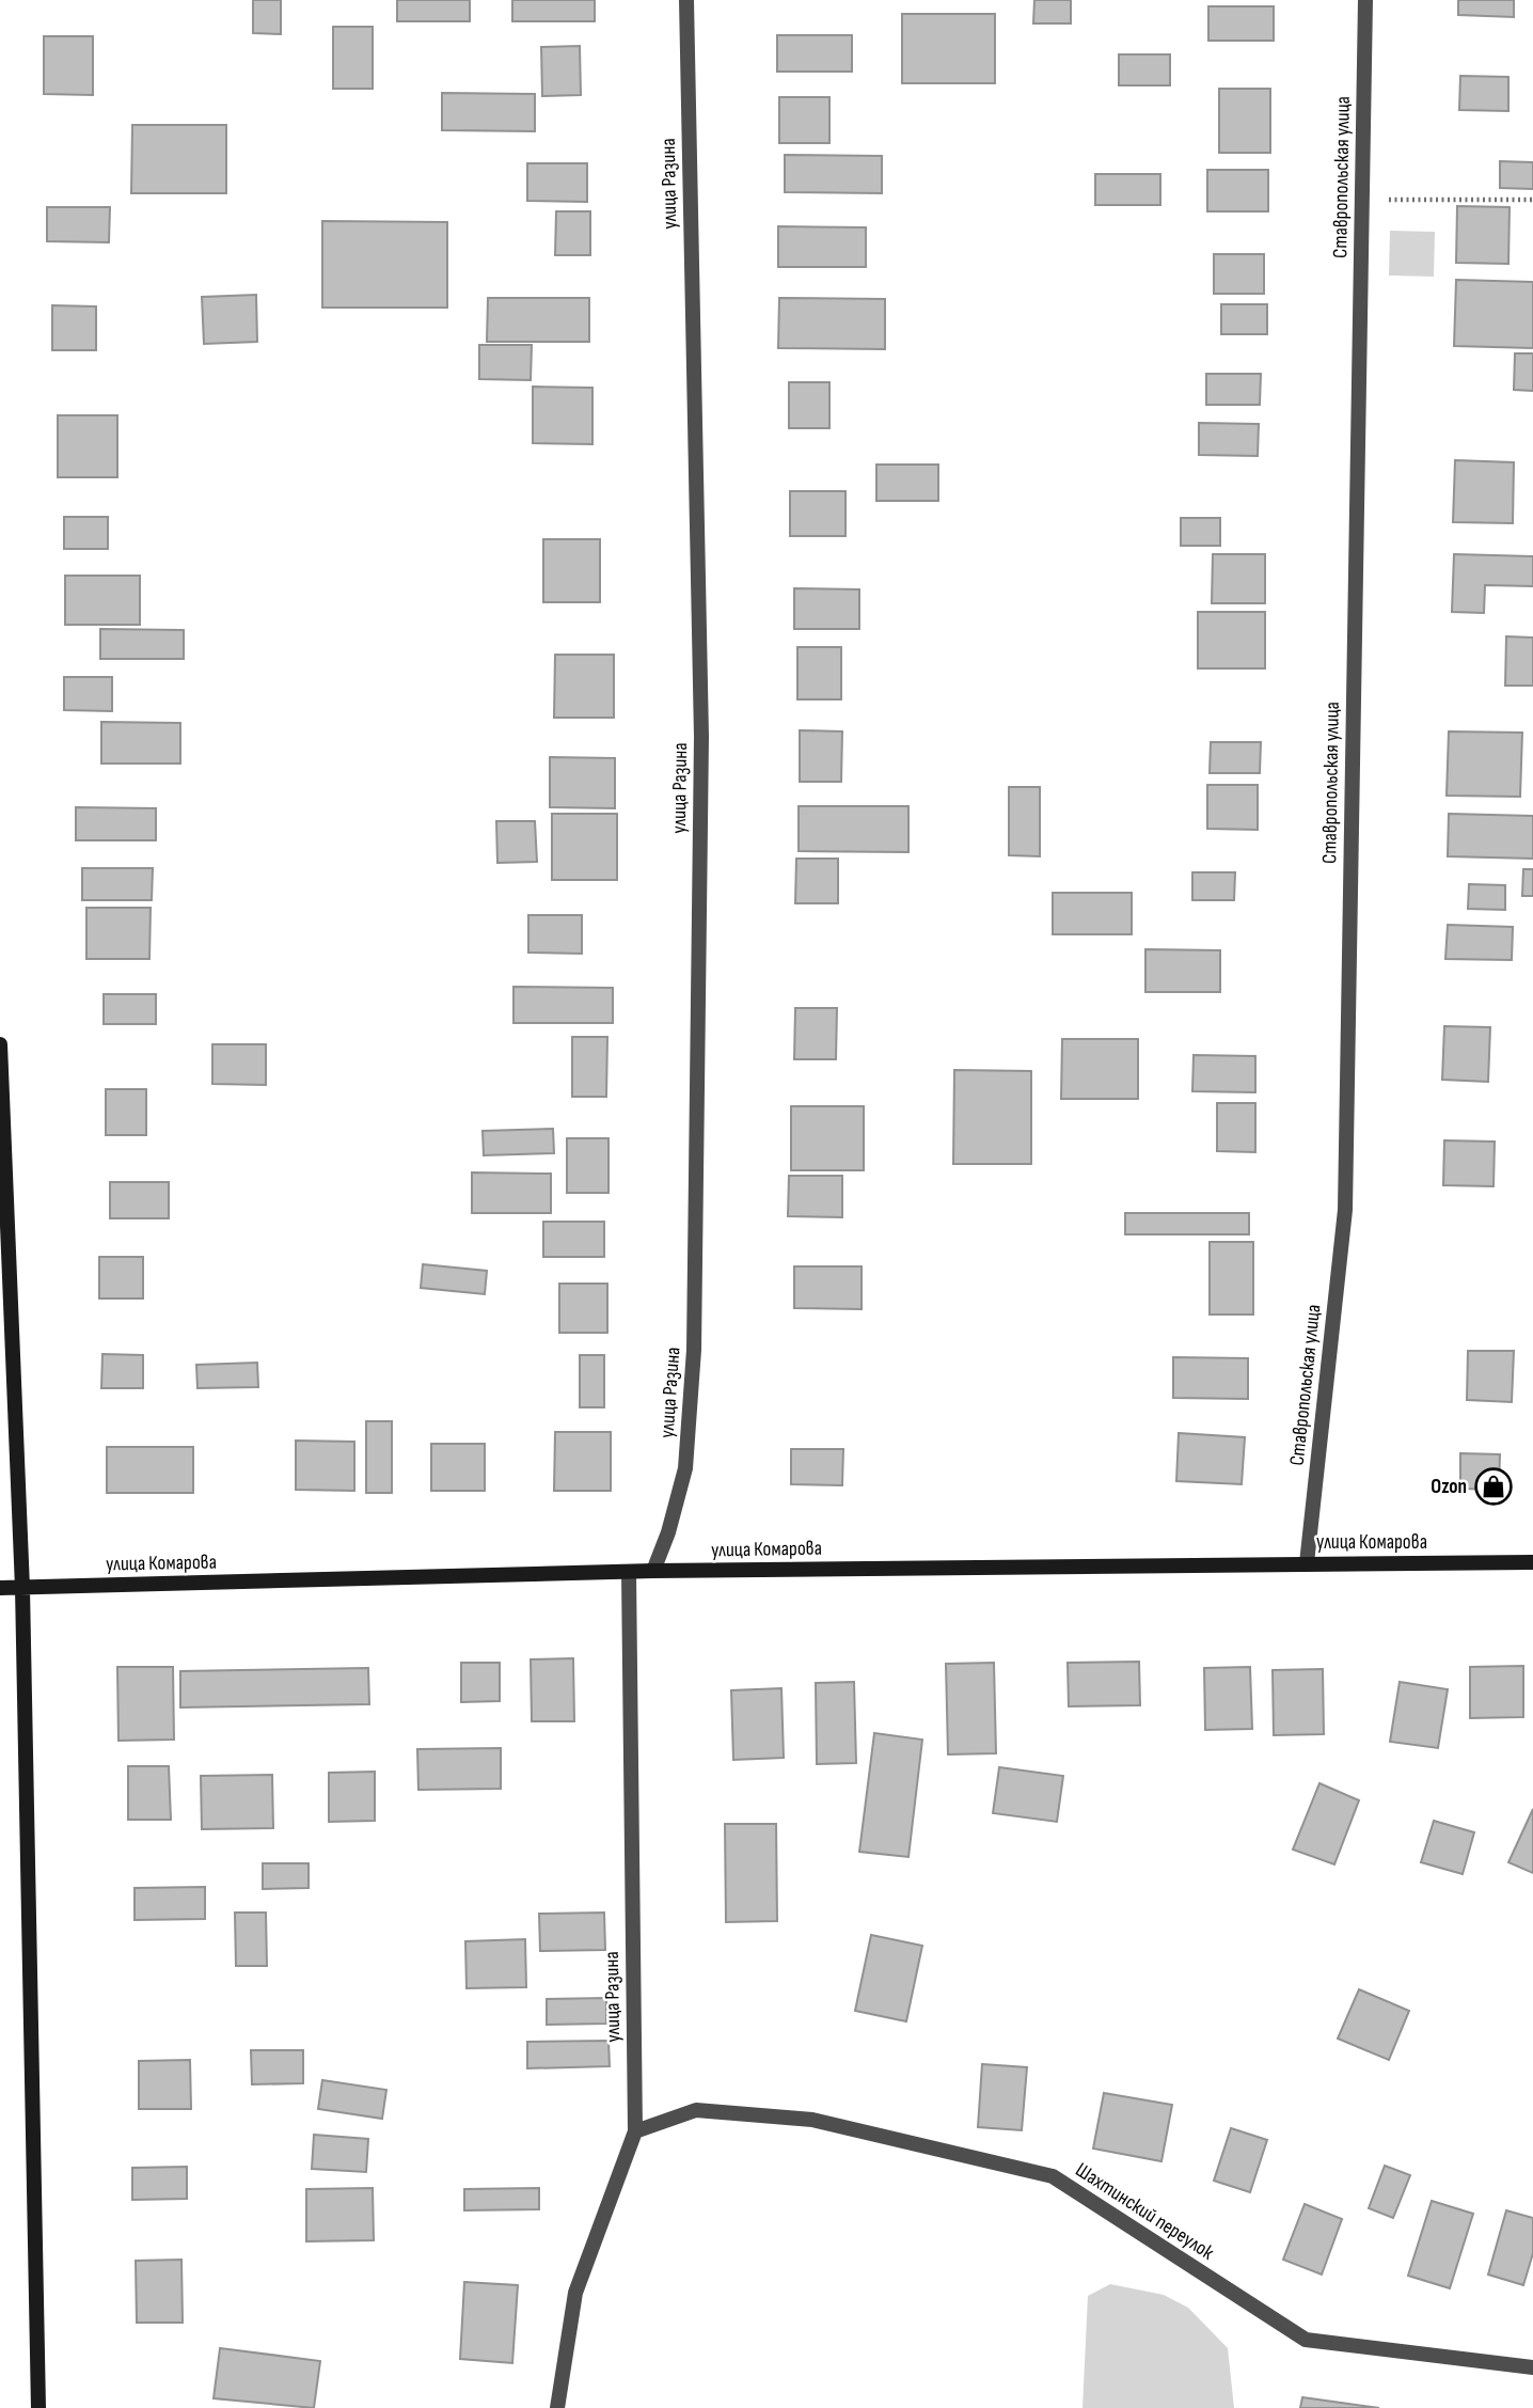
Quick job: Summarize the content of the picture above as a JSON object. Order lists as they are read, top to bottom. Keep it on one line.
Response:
{"streets":{"main road":["улица Комарова"],"street":["Ставропольская улица","улица Разина","Шахтинский переулок"]},"crossings":[["Ставропольская улица","улица Комарова"],["улица Разина","улица Комарова"],["улица Разина","Шахтинский переулок"]],"places":{"shop":["Ozon"]}}
